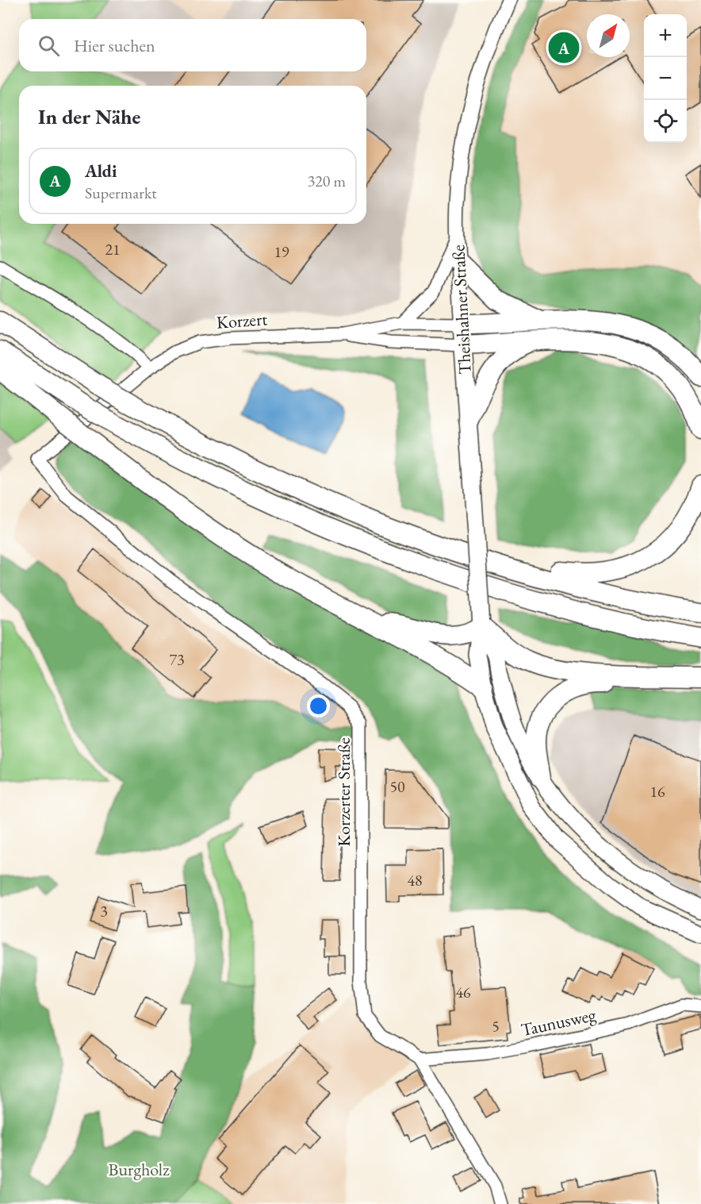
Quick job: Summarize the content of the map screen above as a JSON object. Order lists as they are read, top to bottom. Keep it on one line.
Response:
{"streets":{"main road":["Theishahner Straße"],"street":["Korzert","Korzerter Straße","Taunusweg"]},"crossings":[["Theishahner Straße","Korzert"],["Korzert","Korzerter Straße"],["Korzerter Straße","Taunusweg"]],"parks":["Burgholz"],"house_numbers":["21","19","73","50","16","48","3","46","5"],"north":"top right","page":{"map_buttons":["+","−"],"search":"Hier suchen","pins":"A","heading":"In der Nähe","list":[{"mark":"A","name":"Aldi","note":"Supermarkt","value":"320 m"}]}}
